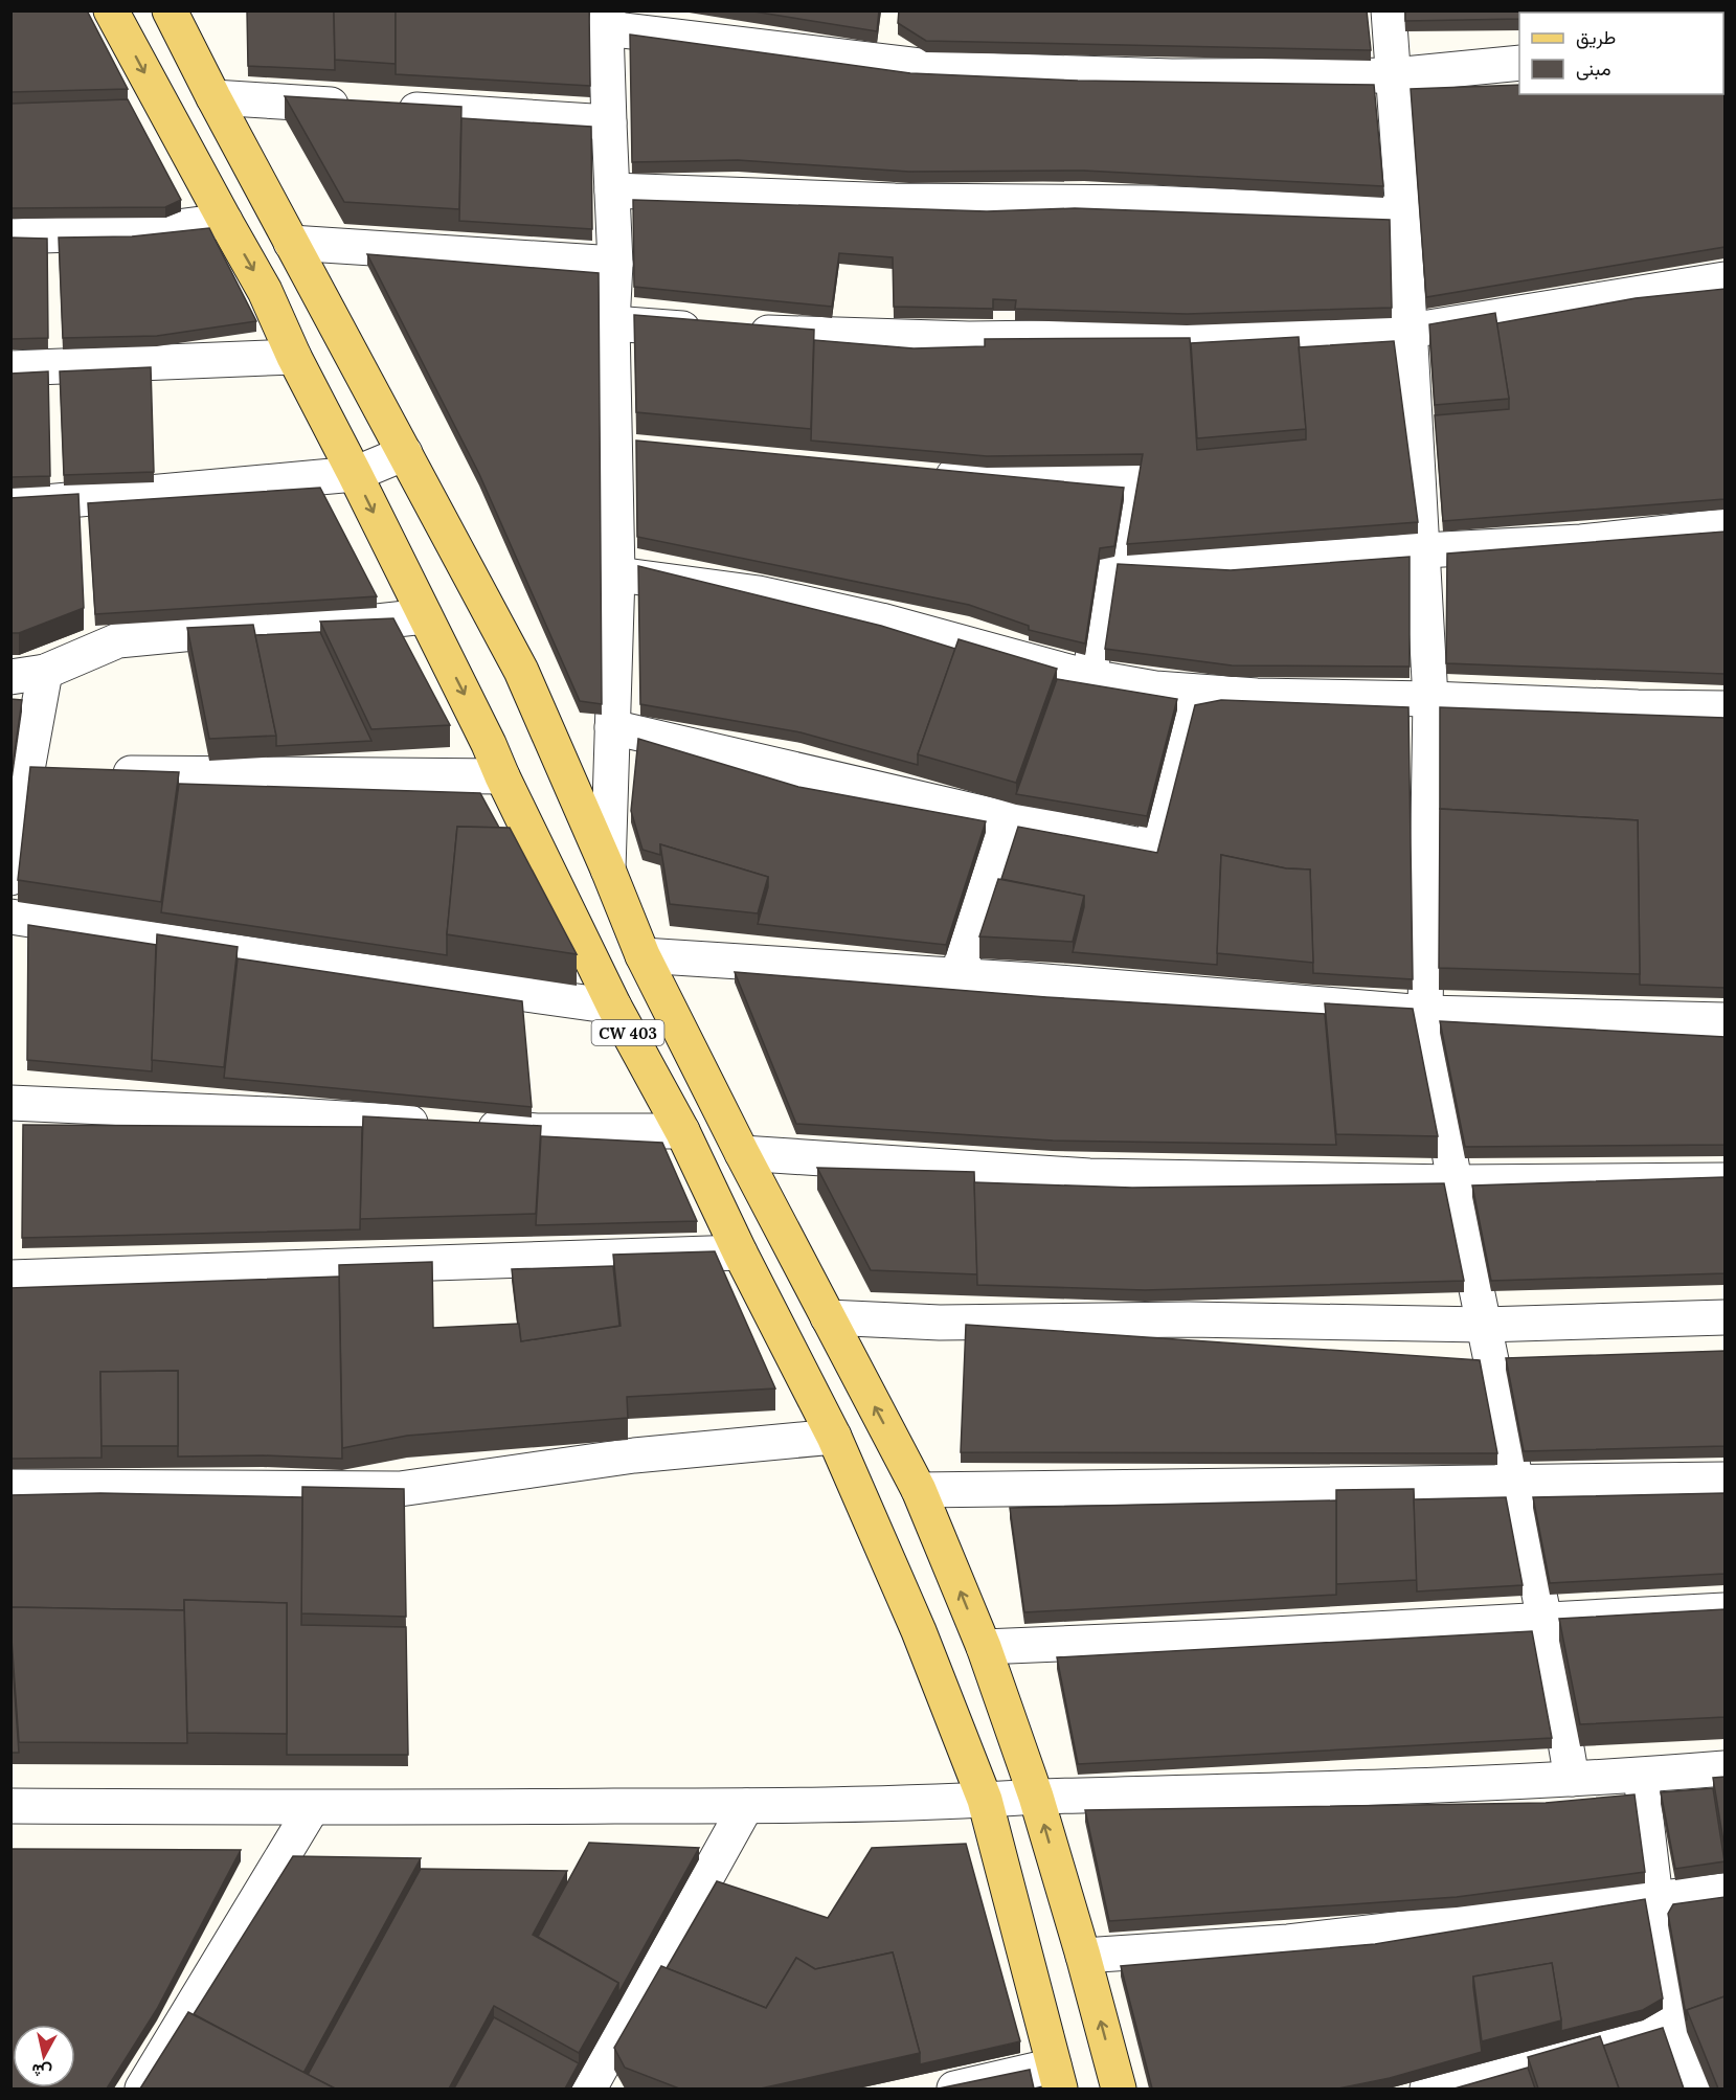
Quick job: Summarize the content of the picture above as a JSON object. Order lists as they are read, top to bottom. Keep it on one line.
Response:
{"streets":{"main road":["CW 403"]},"legend":["طريق","مبنى"],"north":"bottom"}
